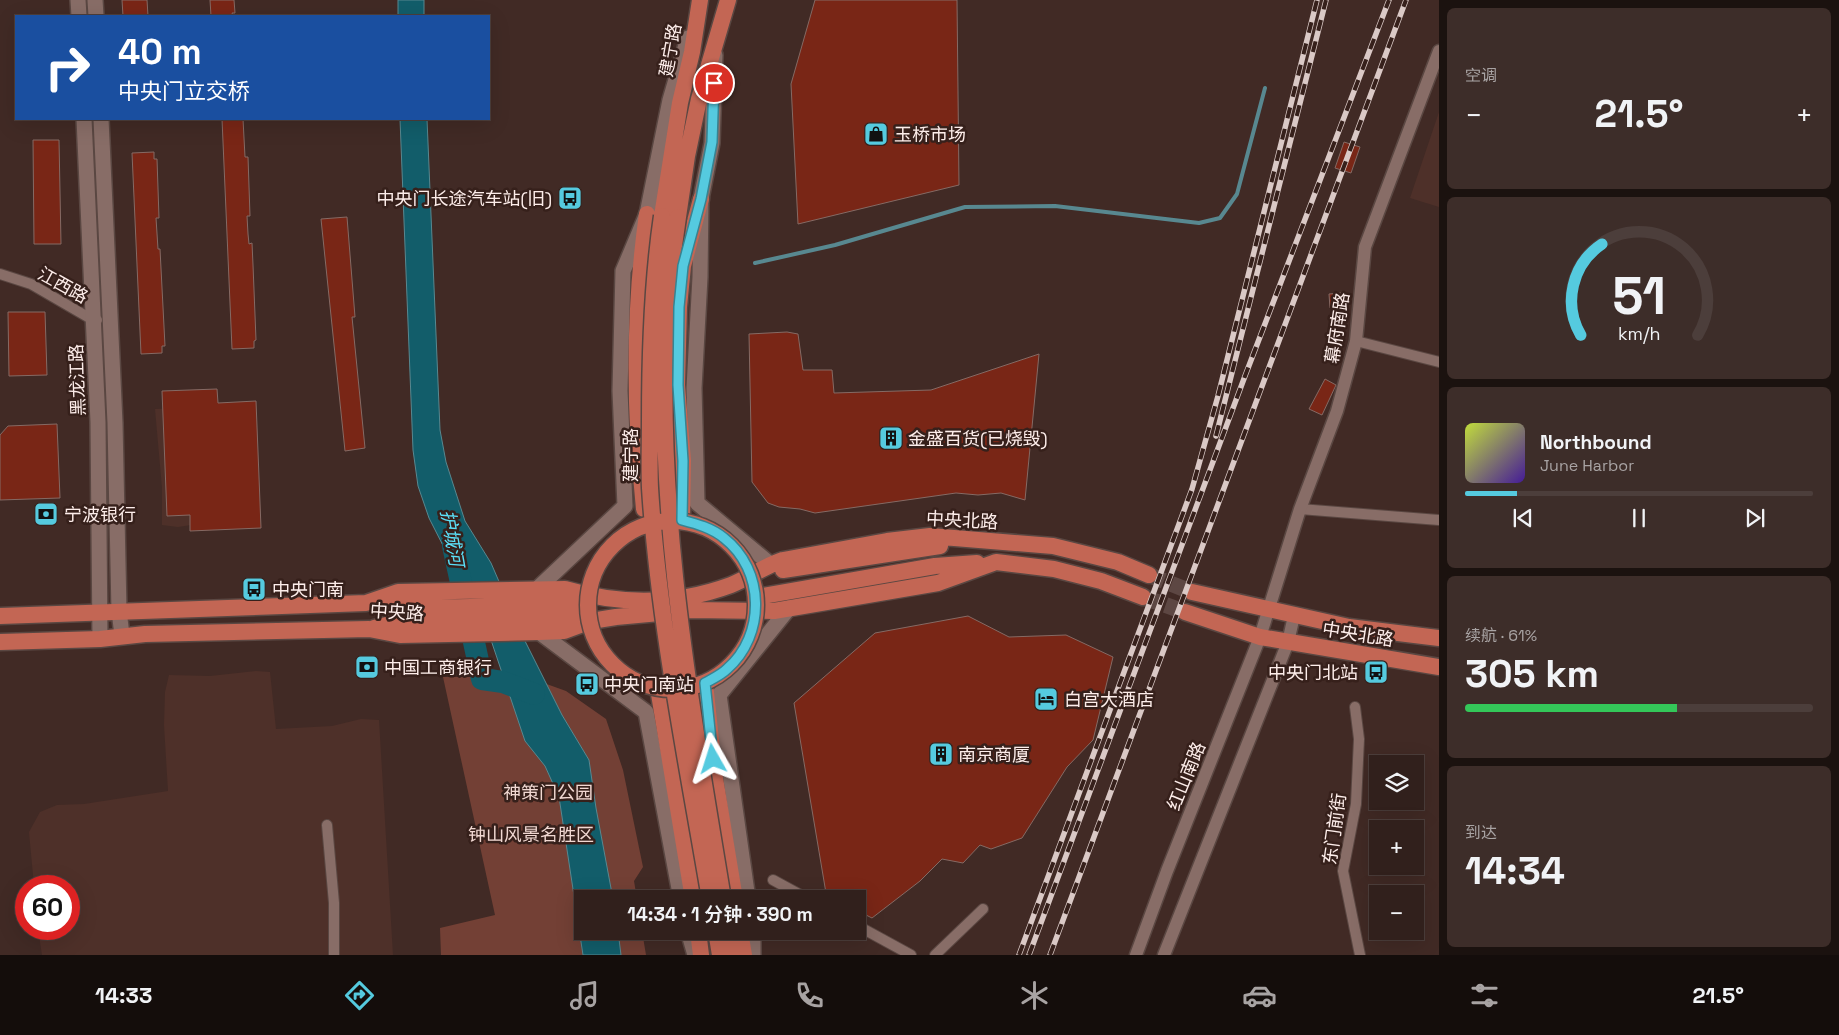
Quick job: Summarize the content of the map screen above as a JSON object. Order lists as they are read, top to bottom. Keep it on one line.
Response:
{"streets":{"main road":["建宁路","黑龙江路","中央北路","中央路"],"street":["江西路","幕府南路","红山南路","东门前街"]},"crossings":[["江西路","黑龙江路"],["幕府南路","中央北路"],["幕府南路","红山南路"],["黑龙江路","中央路"],["中央北路","中央路"],["中央北路","红山南路"]],"water":["护城河"],"parks":["神策门公园","钟山风景名胜区"],"places":{"shop":["玉桥市场"],"bus stop":["中央门长途汽车站(旧)","中央门南","中央门北站","中央门南站"],"building":["金盛百货(已烧毁)","南京商厦"],"bank":["宁波银行","中国工商银行"],"hotel":["白宫大酒店"]},"page":{"tile":["空调",["续航 · 61%","305 km"],["到达","14:34"]],"turn":["40 m","中央门立交桥"],"heat":["−","21.5°","+"],"song":["Northbound","June Harbor"],"map_buttons":["+","−"],"limit":"60","trip":"14:34 · 1 分钟 · 390 m","tabs":["14:33","21.5°"],"gauge":["51","km/h"]}}
